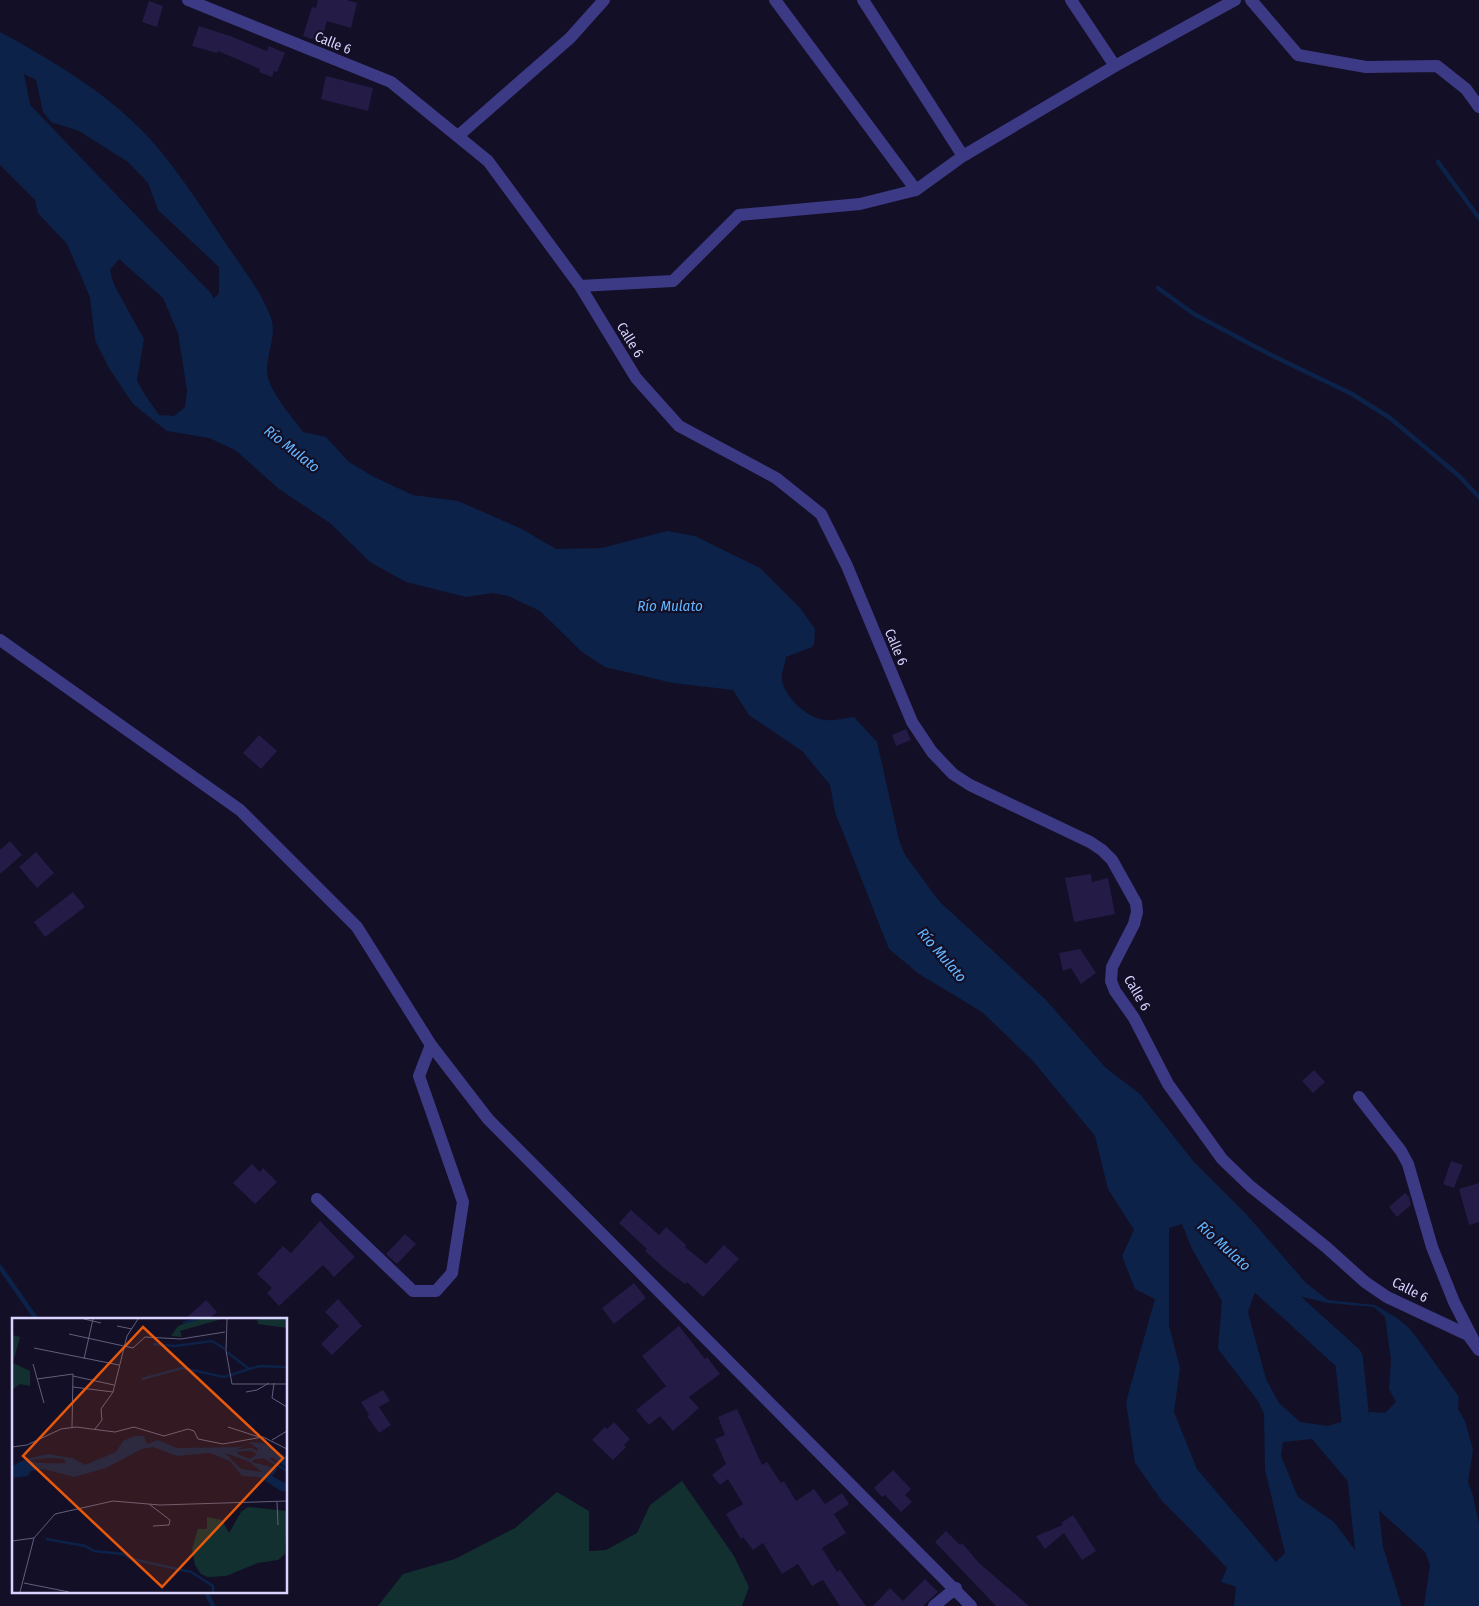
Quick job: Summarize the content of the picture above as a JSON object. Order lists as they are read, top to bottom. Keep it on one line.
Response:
{"streets":{"street":["Calle 6"]},"water":["Río Mulato"]}
